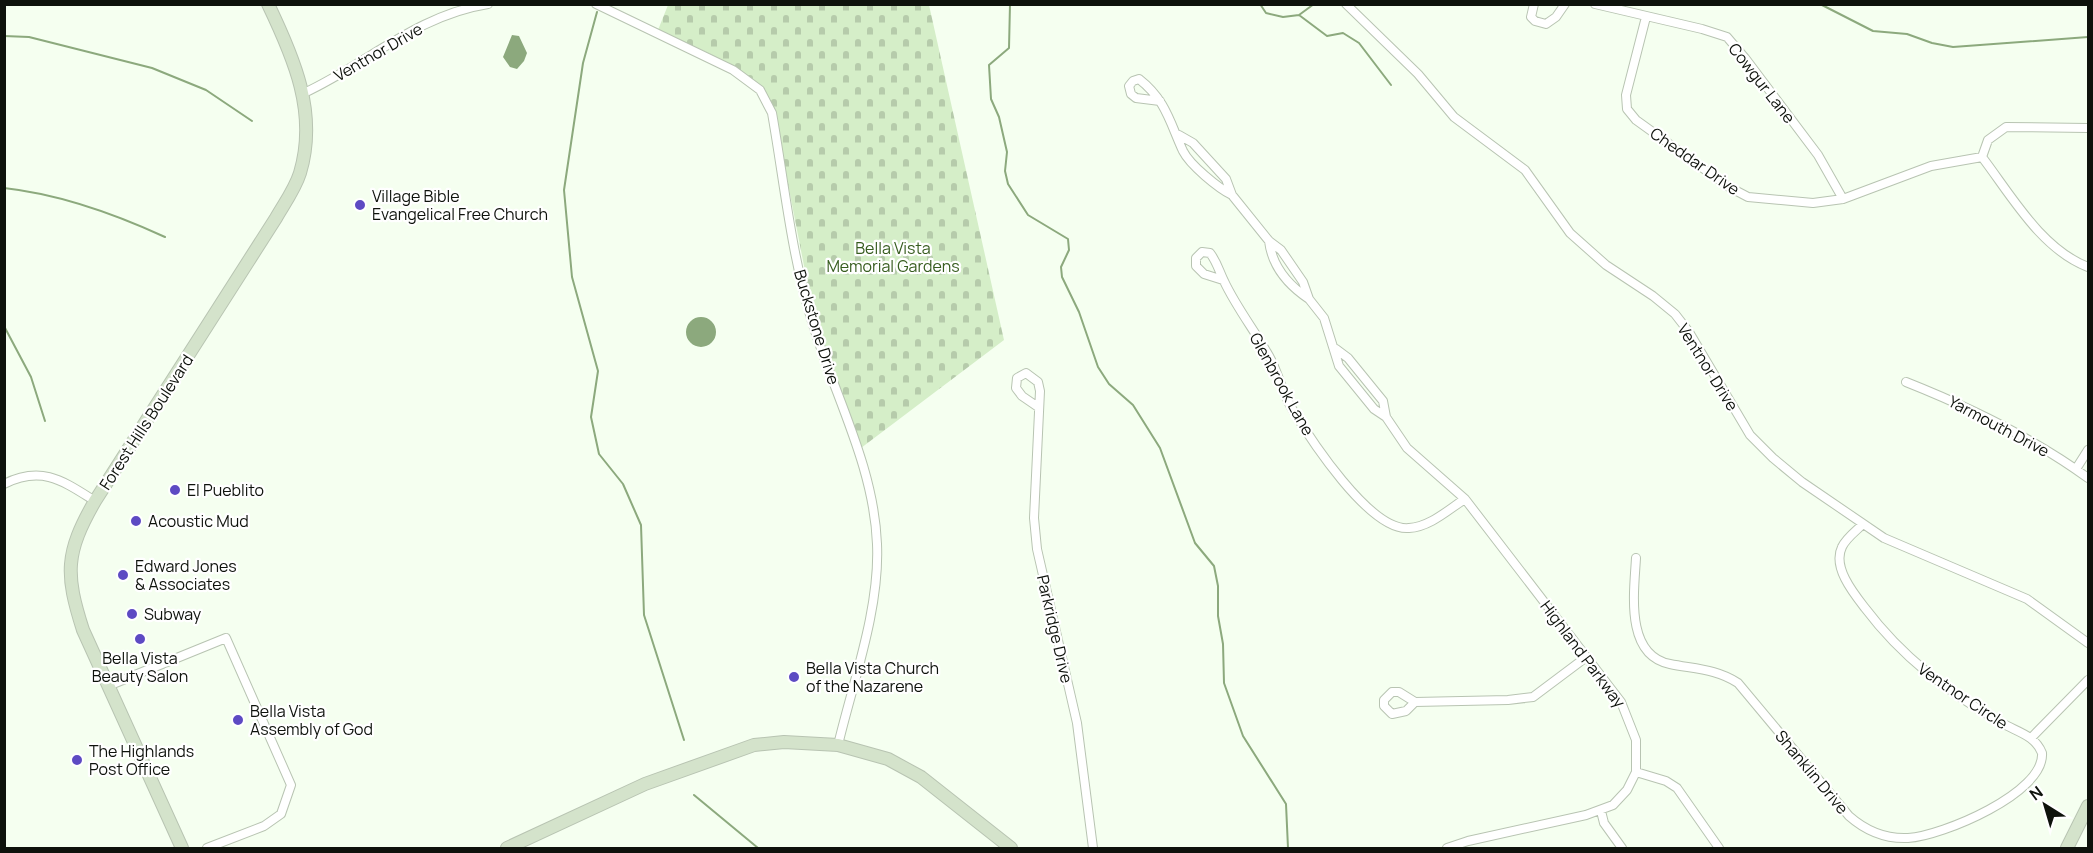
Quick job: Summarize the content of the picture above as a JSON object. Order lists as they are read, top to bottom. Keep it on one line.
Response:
{"streets":{"main road":["Forest Hills Boulevard"],"street":["Ventnor Drive","Cowgur Lane","Cheddar Drive","Buckstone Drive","Glenbrook Lane","Yarmouth Drive","Parkridge Drive","Highland Parkway","Ventnor Circle","Shanklin Drive"]},"crossings":[["Ventnor Drive","Forest Hills Boulevard"],["Ventnor Drive","Ventnor Circle"],["Cowgur Lane","Cheddar Drive"],["Glenbrook Lane","Highland Parkway"],["Ventnor Circle","Shanklin Drive"]],"parks":["Bella Vista Memorial Gardens"],"places":["Village Bible Evangelical Free Church","El Pueblito","Acoustic Mud","Edward Jones & Associates","Subway","Bella Vista Beauty Salon","Bella Vista Church of the Nazarene","Bella Vista Assembly of God","The Highlands Post Office"],"north":"top left"}
